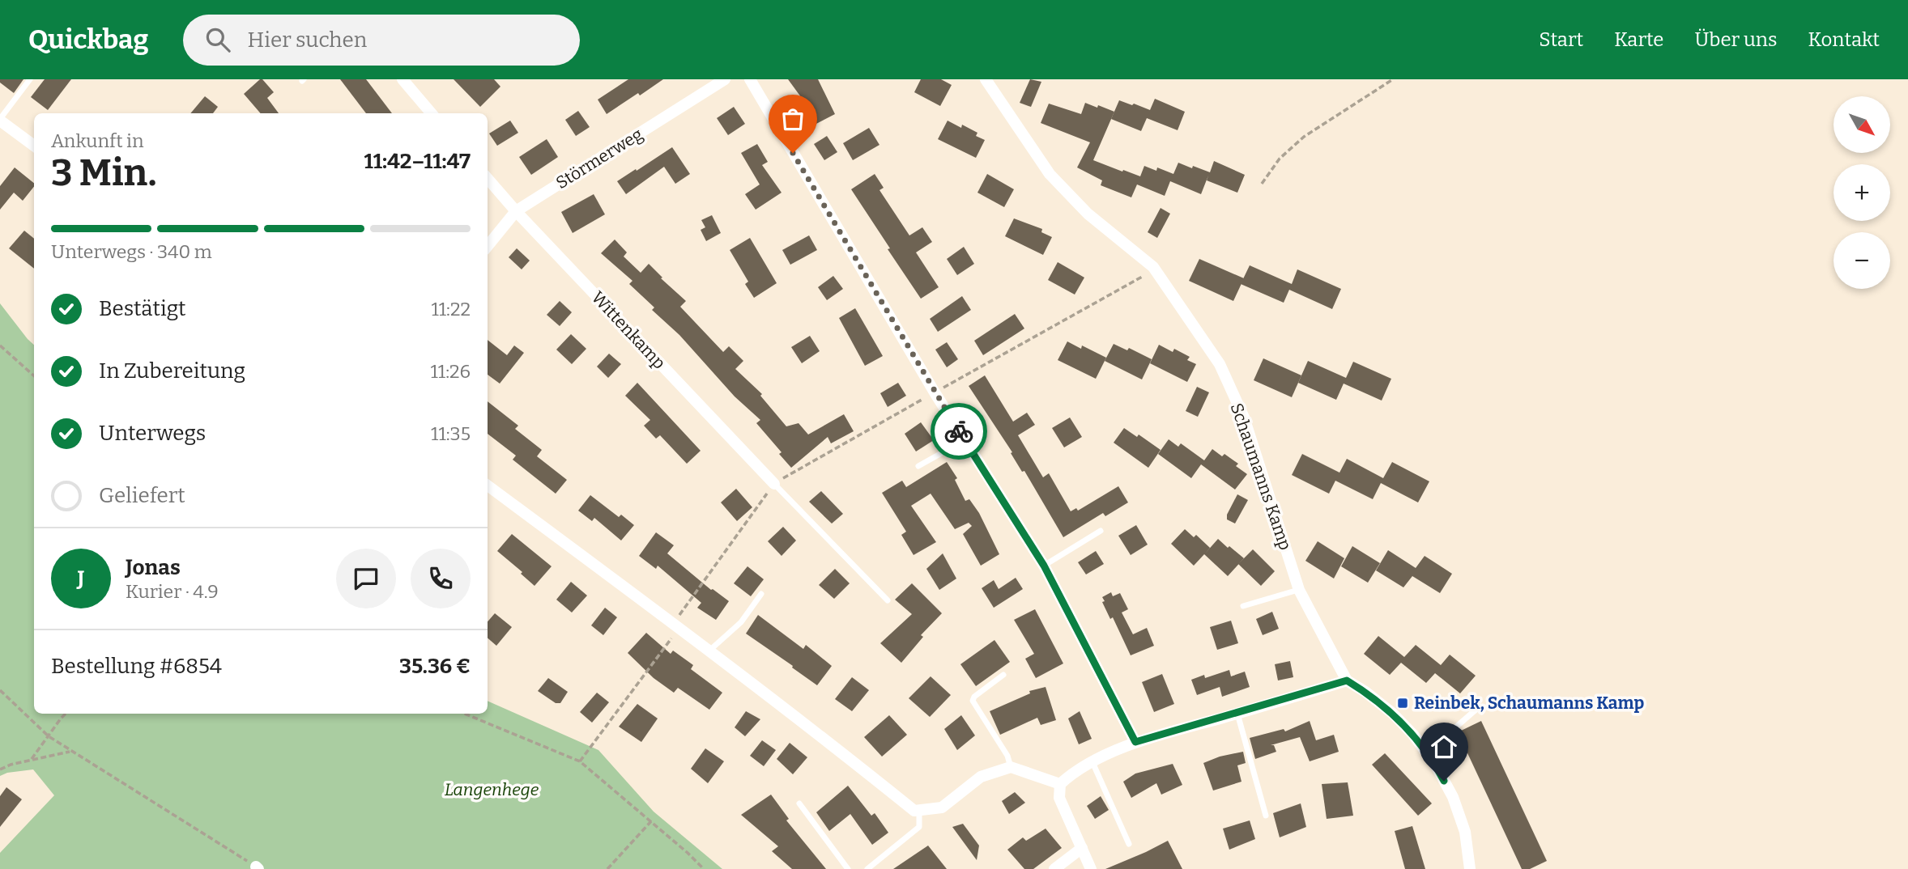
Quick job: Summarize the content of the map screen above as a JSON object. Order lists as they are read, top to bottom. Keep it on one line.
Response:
{"streets":{"street":["Störmerweg","Wittenkamp","Schaumanns Kamp"]},"crossings":[["Störmerweg","Wittenkamp"]],"parks":["Langenhege"],"places":{"transit":["Reinbek, Schaumanns Kamp"]},"north":"bottom right","page":{"header":"Quickbag","search":"Hier suchen","nav":["Start","Karte","Über uns","Kontakt"],"map_buttons":["+","−"],"heading":["3 Min.","Ankunft in","11:42–11:47"],"panel":["Jonas","Kurier · 4.9","Bestellung #6854","35.36 €"],"bar":"Unterwegs · 340 m","list":[["Bestätigt","11:22"],["In Zubereitung","11:26"],["Unterwegs","11:35"],"Geliefert"],"round":"J"}}
